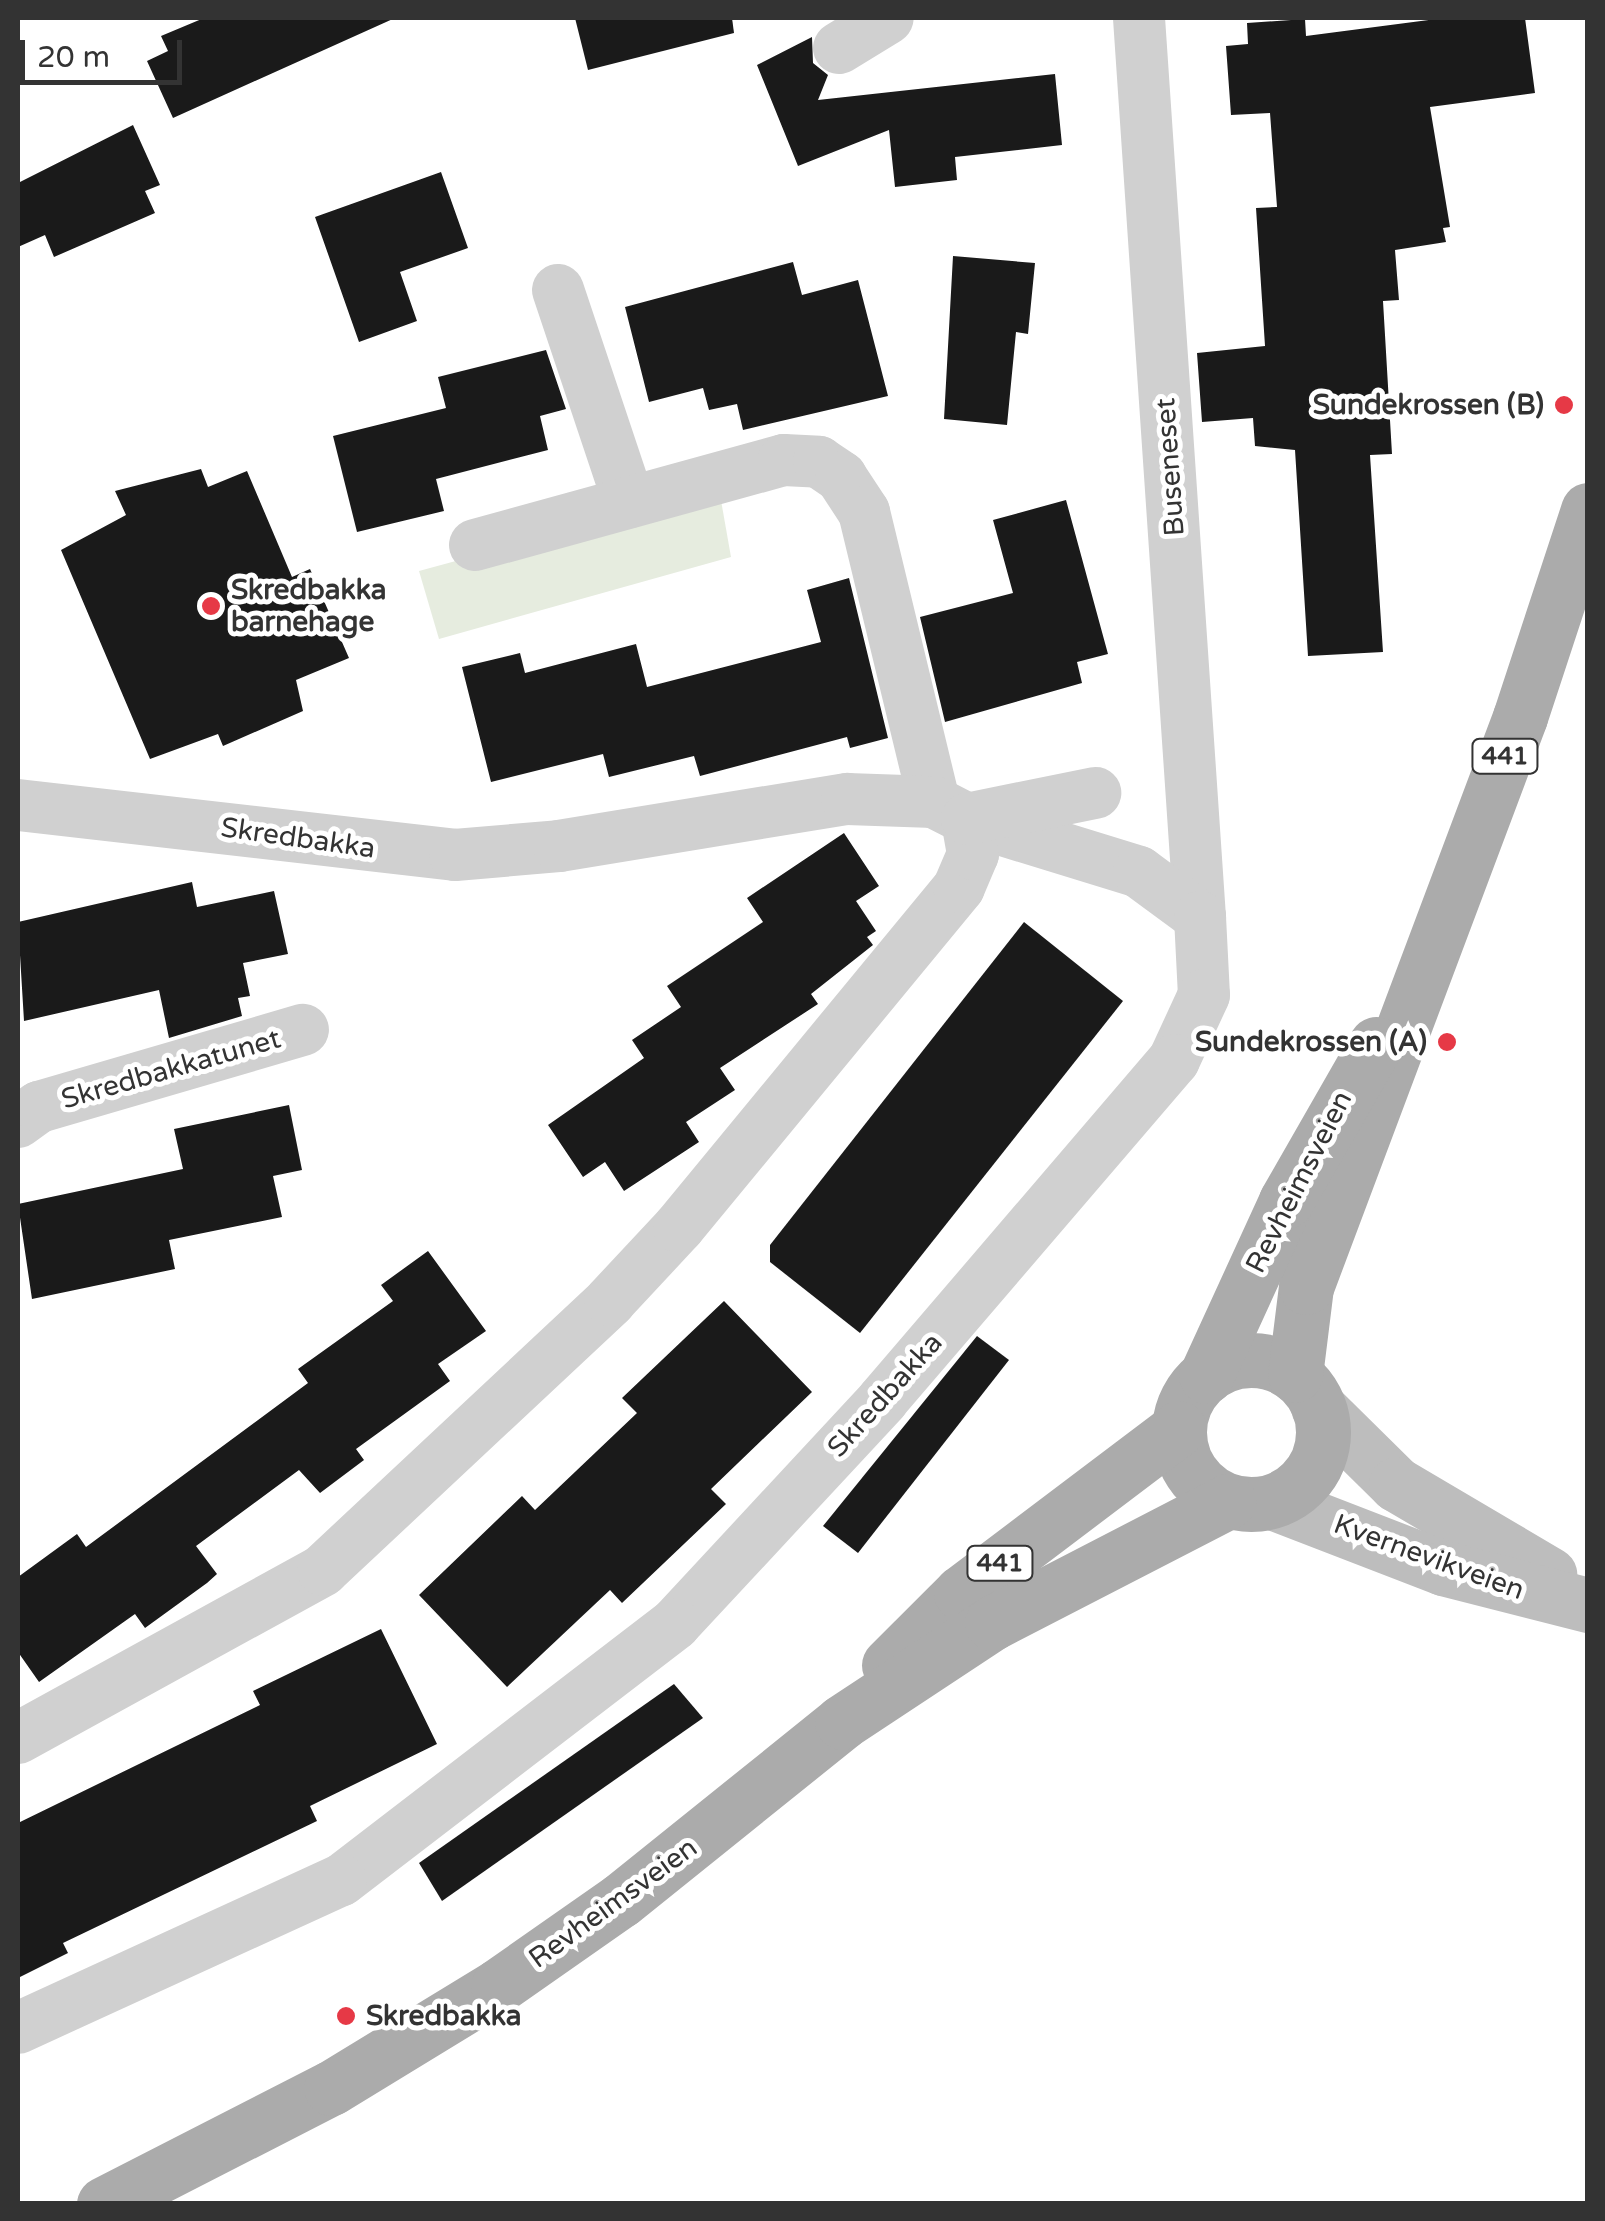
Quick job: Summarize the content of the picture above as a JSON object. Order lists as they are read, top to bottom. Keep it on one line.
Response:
{"streets":{"main road":["441","Revheimsveien","Kvernevikveien"],"street":["Buseneset","Skredbakka","Skredbakkatunet"]},"crossings":[["Buseneset","Skredbakka"],["441","Revheimsveien"],["441","Kvernevikveien"],["Revheimsveien","Kvernevikveien"]],"places":["Sundekrossen (B)","Skredbakka barnehage","Sundekrossen (A)","Skredbakka"],"scale_bar":"20 m"}
